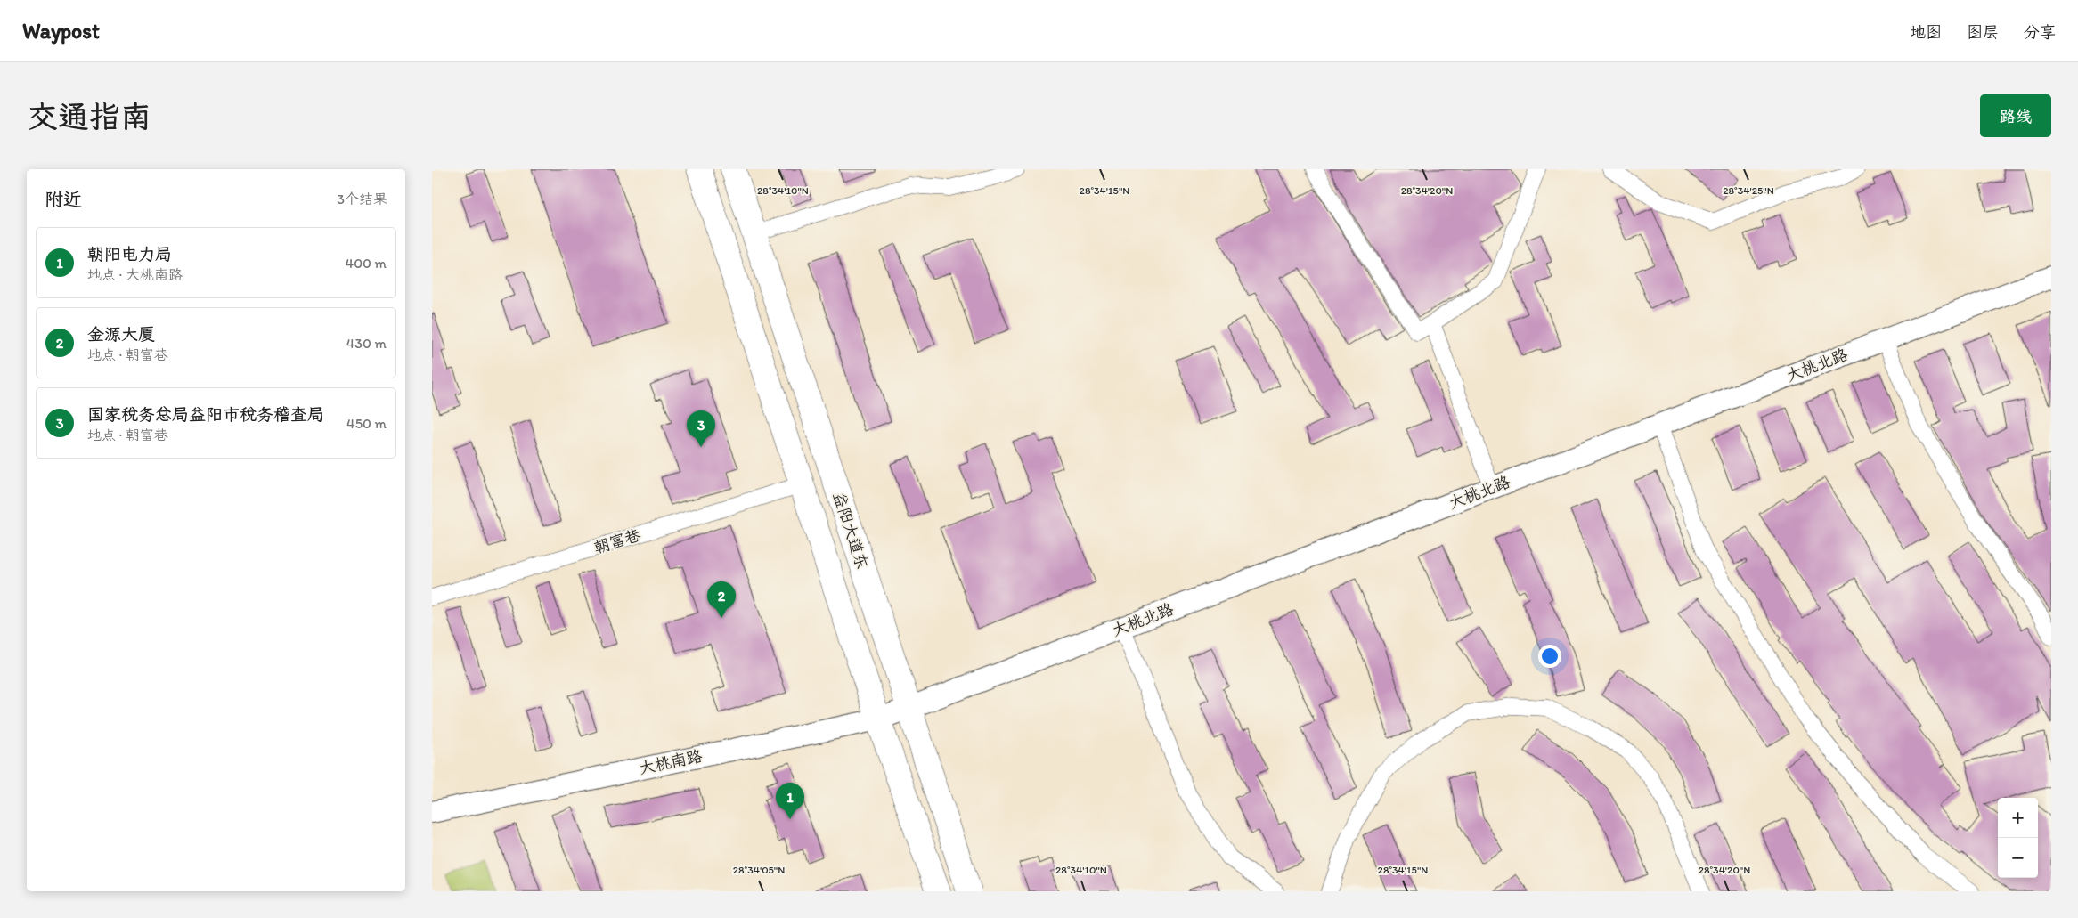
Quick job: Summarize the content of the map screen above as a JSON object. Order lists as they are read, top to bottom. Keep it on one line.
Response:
{"streets":{"main road":["益阳大道东"],"street":["大桃北路","朝富巷","大桃南路"]},"crossings":[["大桃北路","益阳大道东"],["大桃北路","大桃南路"],["益阳大道东","大桃南路"]],"page":{"header":"Waypost","nav":["地图","图层","分享"],"buttons":"路线","title":"交通指南","heading":["附近","3个结果"],"list":[{"mark":"1","name":"朝阳电力局","note":"地点 · 大桃南路","value":"400 m"},{"mark":"2","name":"金源大厦","note":"地点 · 朝富巷","value":"430 m"},{"mark":"3","name":"国家税务总局益阳市税务稽查局","note":"地点 · 朝富巷","value":"450 m"}],"pins":["3","2","1"],"map_buttons":["+","−"]},"coordinates":["28°34'10\"N","28°34'15\"N","28°34'20\"N","28°34'25\"N","28°34'05\"N"]}
